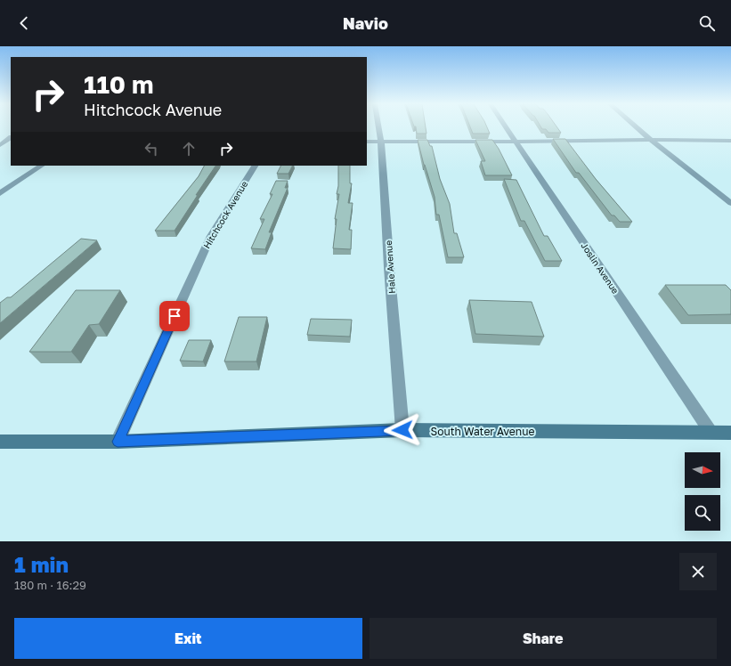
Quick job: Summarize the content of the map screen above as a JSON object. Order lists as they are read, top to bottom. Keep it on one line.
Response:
{"streets":{"main road":["South Water Avenue"],"street":["Hitchcock Avenue","Hale Avenue","Joslin Avenue"]},"crossings":[["Hitchcock Avenue","South Water Avenue"],["Hale Avenue","South Water Avenue"],["Joslin Avenue","South Water Avenue"]],"north":"right","page":{"header":"Navio","turn":["110 m","Hitchcock Avenue"],"heading":["1 min","180 m · 16:29"],"buttons":["Exit","Share"]}}
